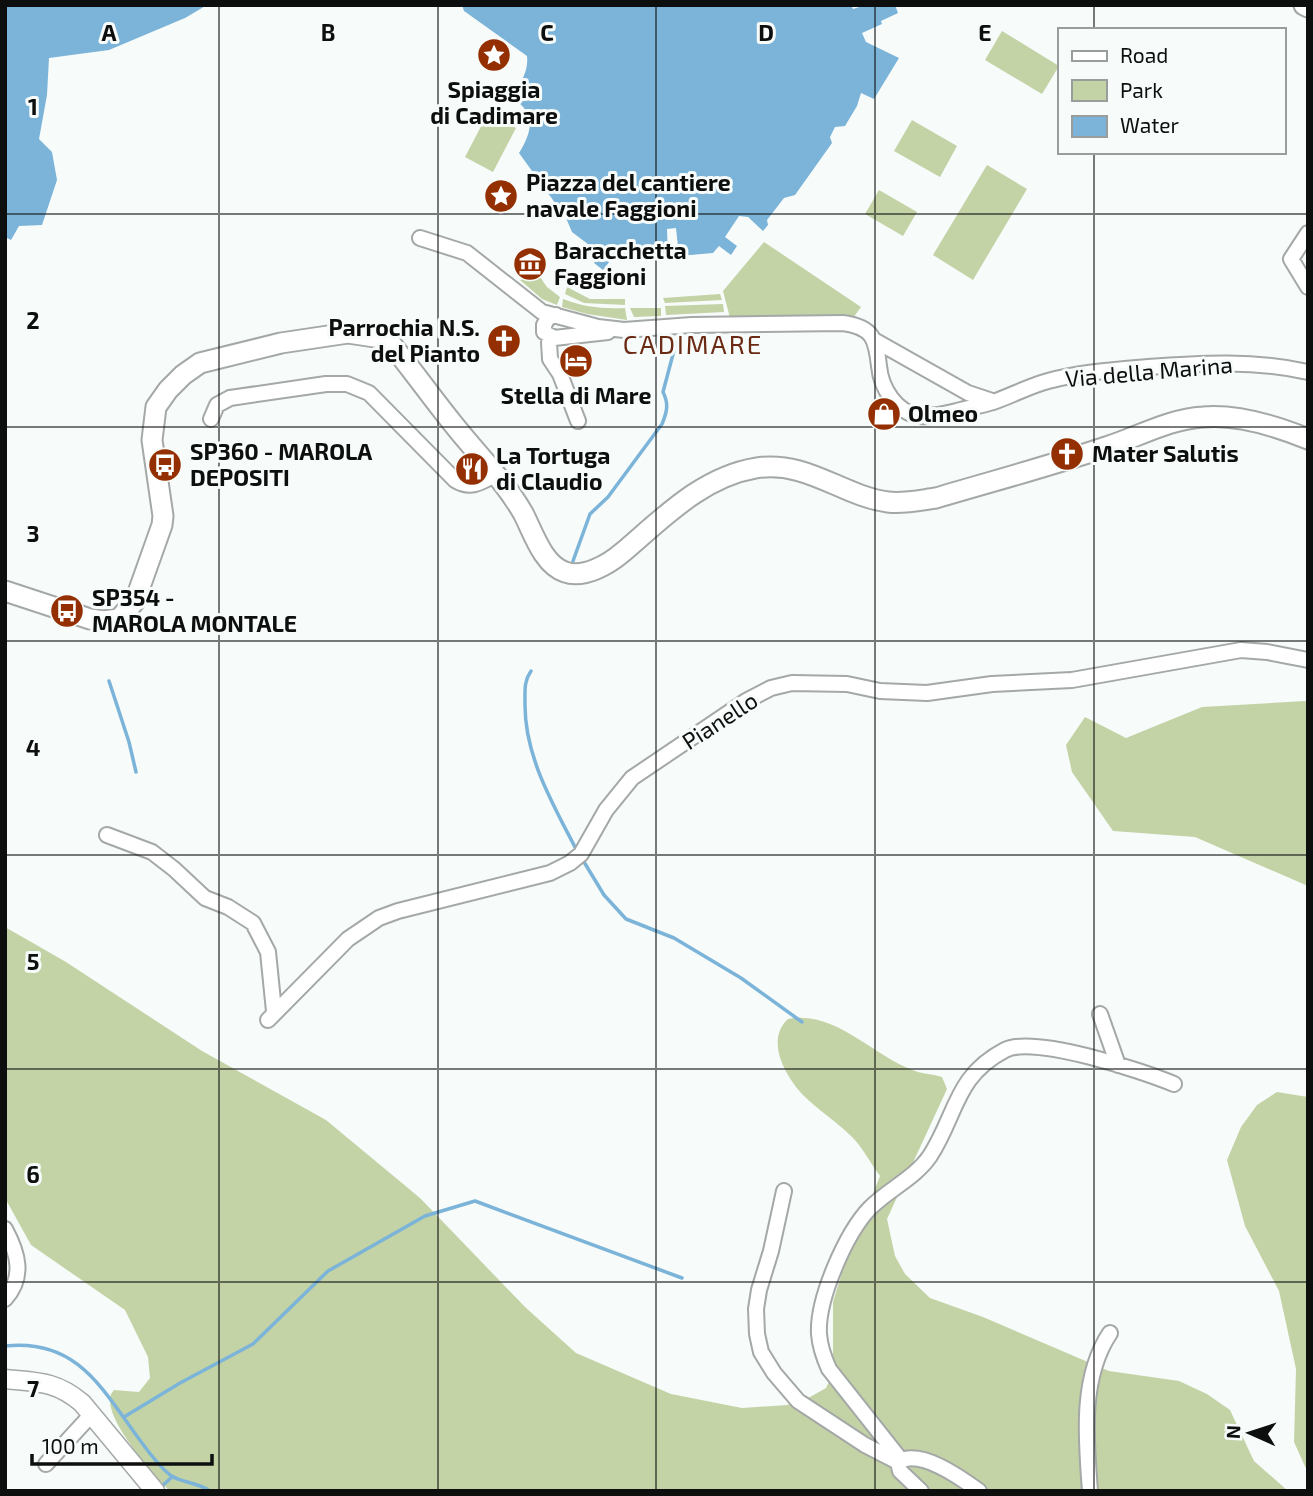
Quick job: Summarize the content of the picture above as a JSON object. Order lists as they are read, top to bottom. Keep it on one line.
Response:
{"streets":{"street":["Via della Marina","Pianello"]},"districts":["CADIMARE"],"places":{"place":["Spiaggia di Cadimare","Piazza del cantiere navale Faggioni"],"museum":["Baracchetta Faggioni"],"church":["Parrochia N.S. del Pianto","Mater Salutis"],"hotel":["Stella di Mare"],"shop":["Olmeo"],"bus stop":["SP360 - MAROLA DEPOSITI","SP354 - MAROLA MONTALE"],"restaurant":["La Tortuga di Claudio"]},"legend":["Road","Park","Water"],"scale_bar":"100 m","north":"left","grid":{"columns":["A","B","C","D","E"],"rows":["1","2","3","4","5","6","7"]}}
